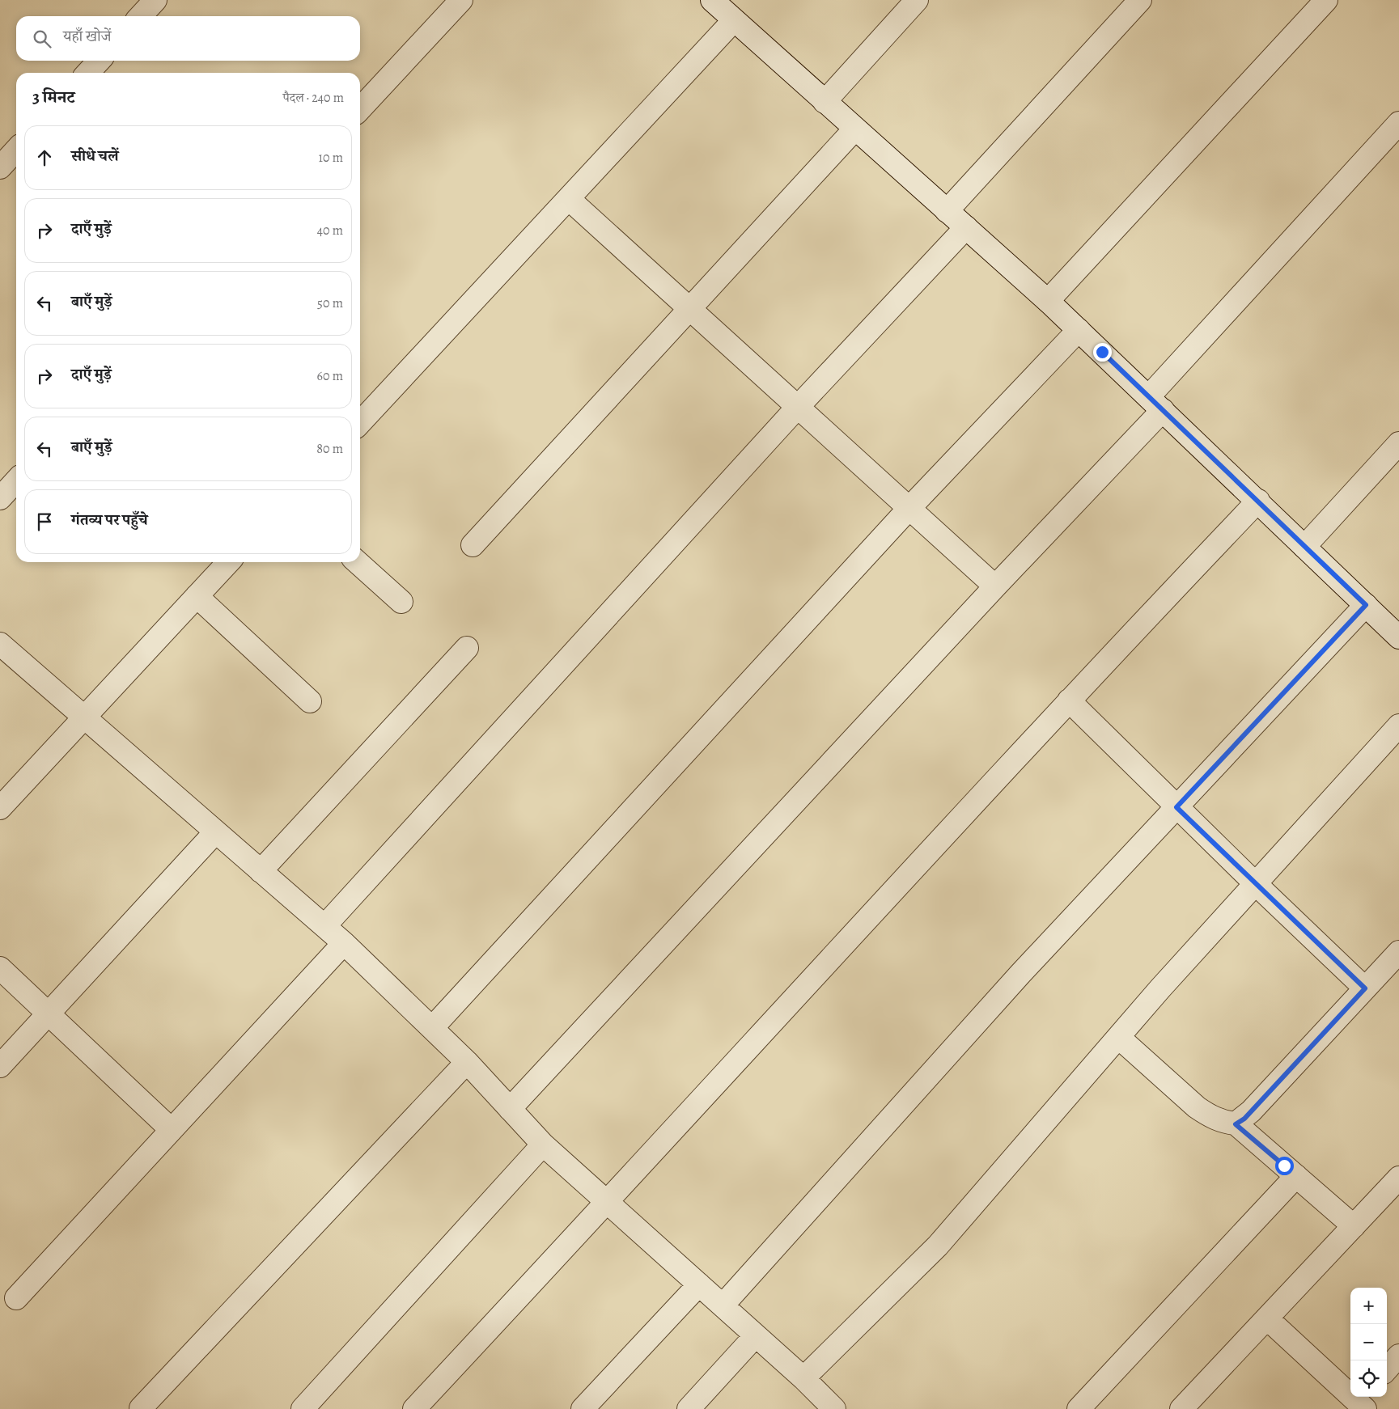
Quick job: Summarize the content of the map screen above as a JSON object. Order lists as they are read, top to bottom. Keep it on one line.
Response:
{"page":{"search":"यहाँ खोजें","heading":["3 मिनट","पैदल · 240 m"],"list":[["सीधे चलें","10 m"],["दाएँ मुड़ें","40 m"],["बाएँ मुड़ें","50 m"],["दाएँ मुड़ें","60 m"],["बाएँ मुड़ें","80 m"],"गंतव्य पर पहुँचे"],"map_buttons":["+","−"]}}
